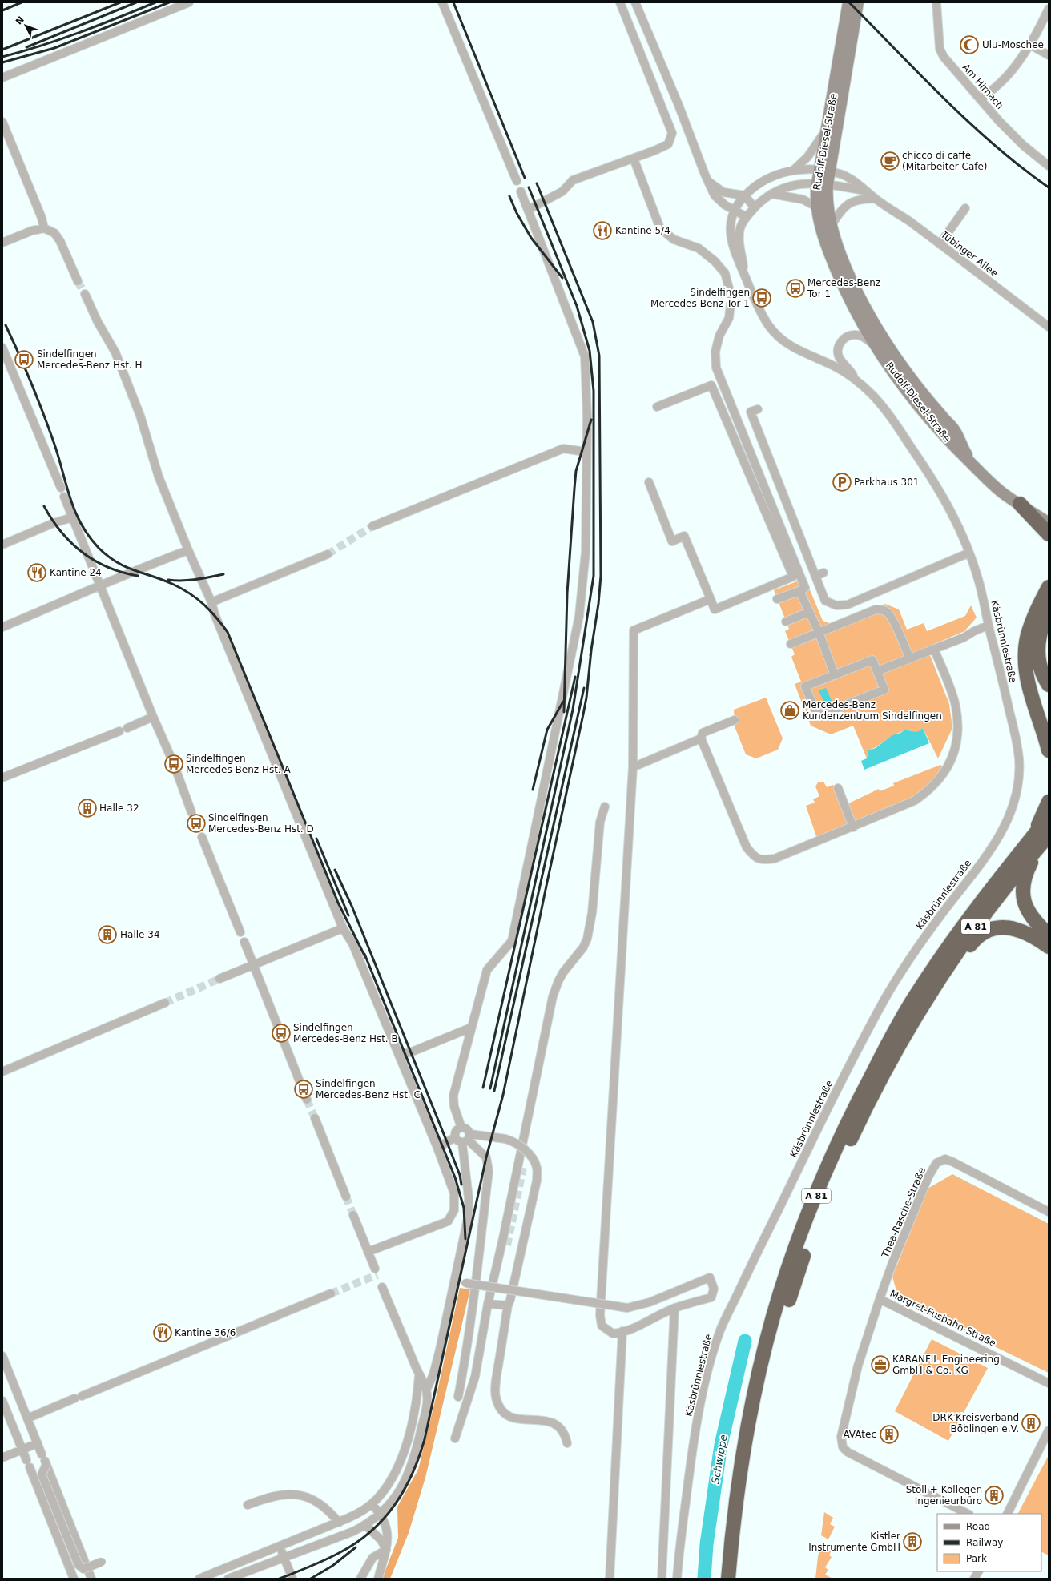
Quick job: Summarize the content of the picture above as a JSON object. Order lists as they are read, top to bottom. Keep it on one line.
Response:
{"streets":{"highway":["A 81"],"main road":["Rudolf-Diesel-Straße"],"street":["Am Hirnach","Tübinger Allee","Käsbrünnlestraße","Thea-Rasche-Straße","Margret-Fusbahn-Straße"]},"crossings":[["Rudolf-Diesel-Straße","Tübinger Allee"],["Rudolf-Diesel-Straße","Käsbrünnlestraße"],["Tübinger Allee","Käsbrünnlestraße"],["Thea-Rasche-Straße","Margret-Fusbahn-Straße"]],"water":["Schwippe"],"places":{"mosque":["Ulu-Moschee"],"cafe":["chicco di caffè (Mitarbeiter Cafe)"],"restaurant":["Kantine 5/4","Kantine 24","Kantine 36/6"],"bus stop":["Mercedes-Benz Tor 1","Sindelfingen Mercedes-Benz Tor 1","Sindelfingen Mercedes-Benz Hst. H","Sindelfingen Mercedes-Benz Hst. A","Sindelfingen Mercedes-Benz Hst. D","Sindelfingen Mercedes-Benz Hst. B","Sindelfingen Mercedes-Benz Hst. C"],"parking":["Parkhaus 301"],"shop":["Mercedes-Benz Kundenzentrum Sindelfingen"],"building":["Halle 32","Halle 34","DRK-Kreisverband Böblingen e.V.","AVAtec","Stoll + Kollegen Ingenieurbüro","Kistler Instrumente GmbH"],"office":["KARANFIL Engineering GmbH & Co. KG"]},"legend":["Road","Railway","Park"],"north":"top left"}
